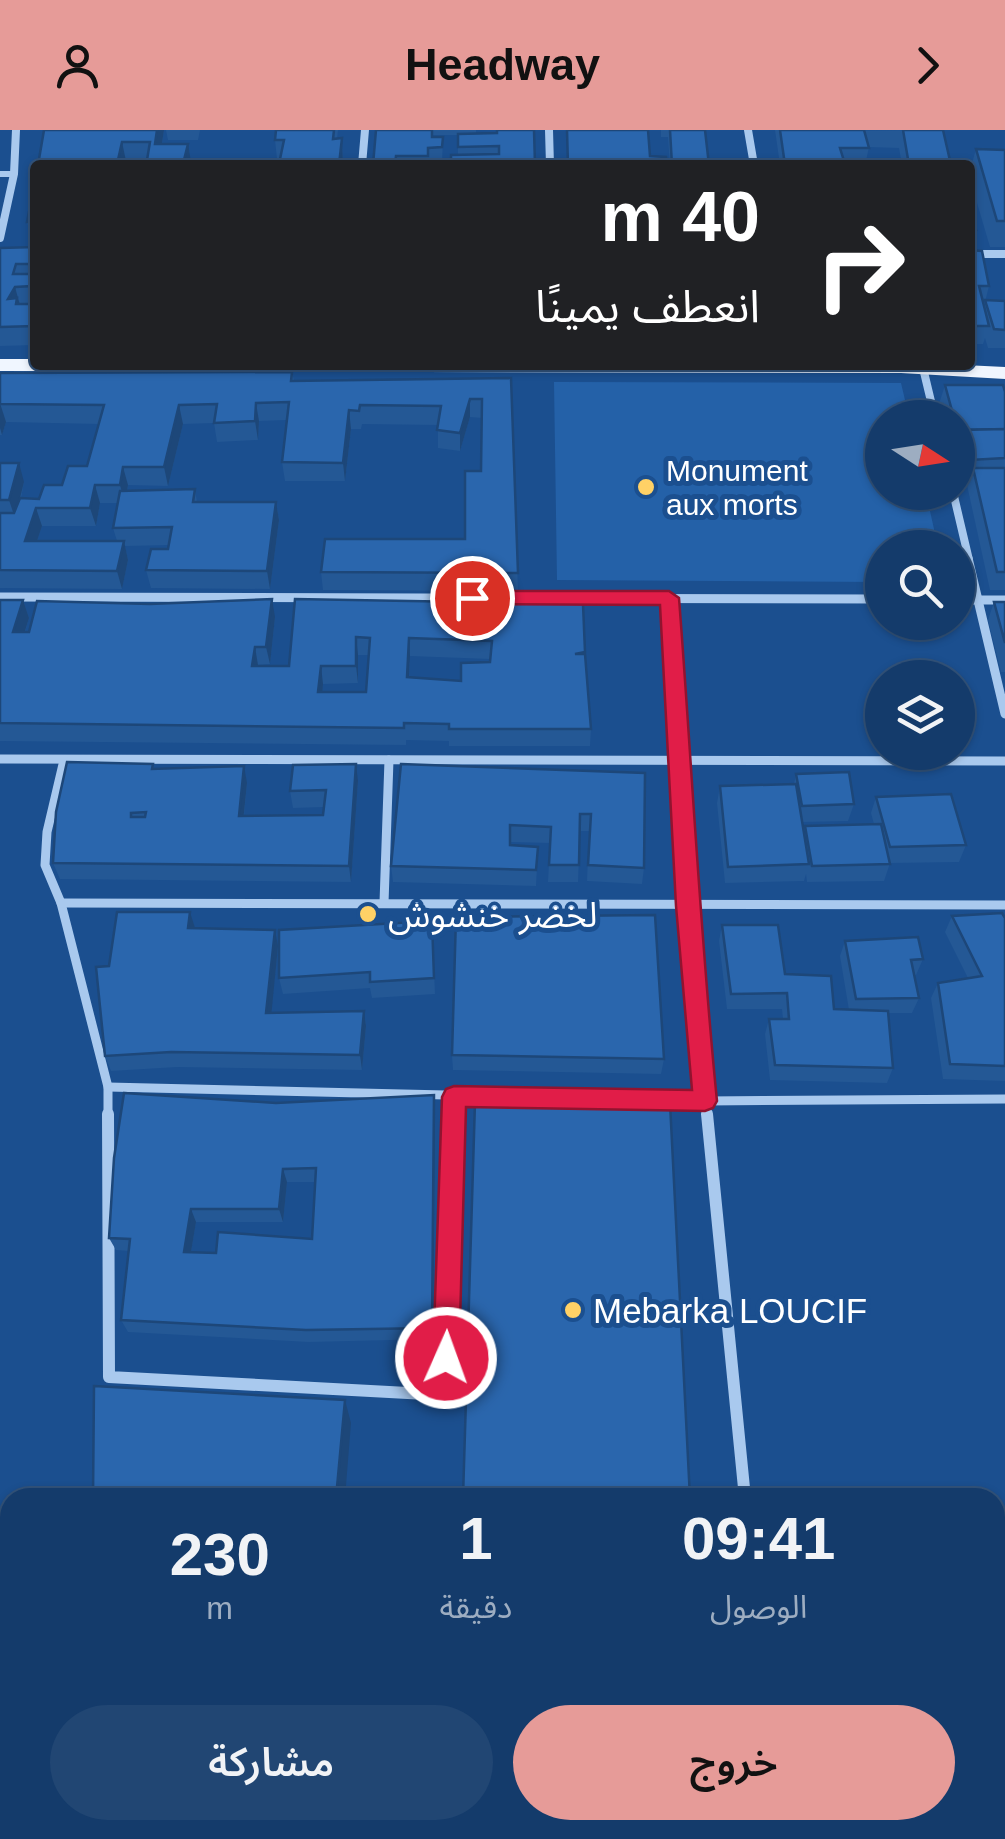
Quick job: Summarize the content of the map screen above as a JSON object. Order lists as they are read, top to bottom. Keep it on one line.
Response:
{"places":["Monument aux morts","لخضر خنشوش","Mebarka LOUCIF"],"north":"right","page":{"header":"Headway","turn":["40 m","انعطف يمينًا"],"eta":["09:41","الوصول","1","دقيقة","230","m"],"buttons":["خروج","مشاركة"]}}
